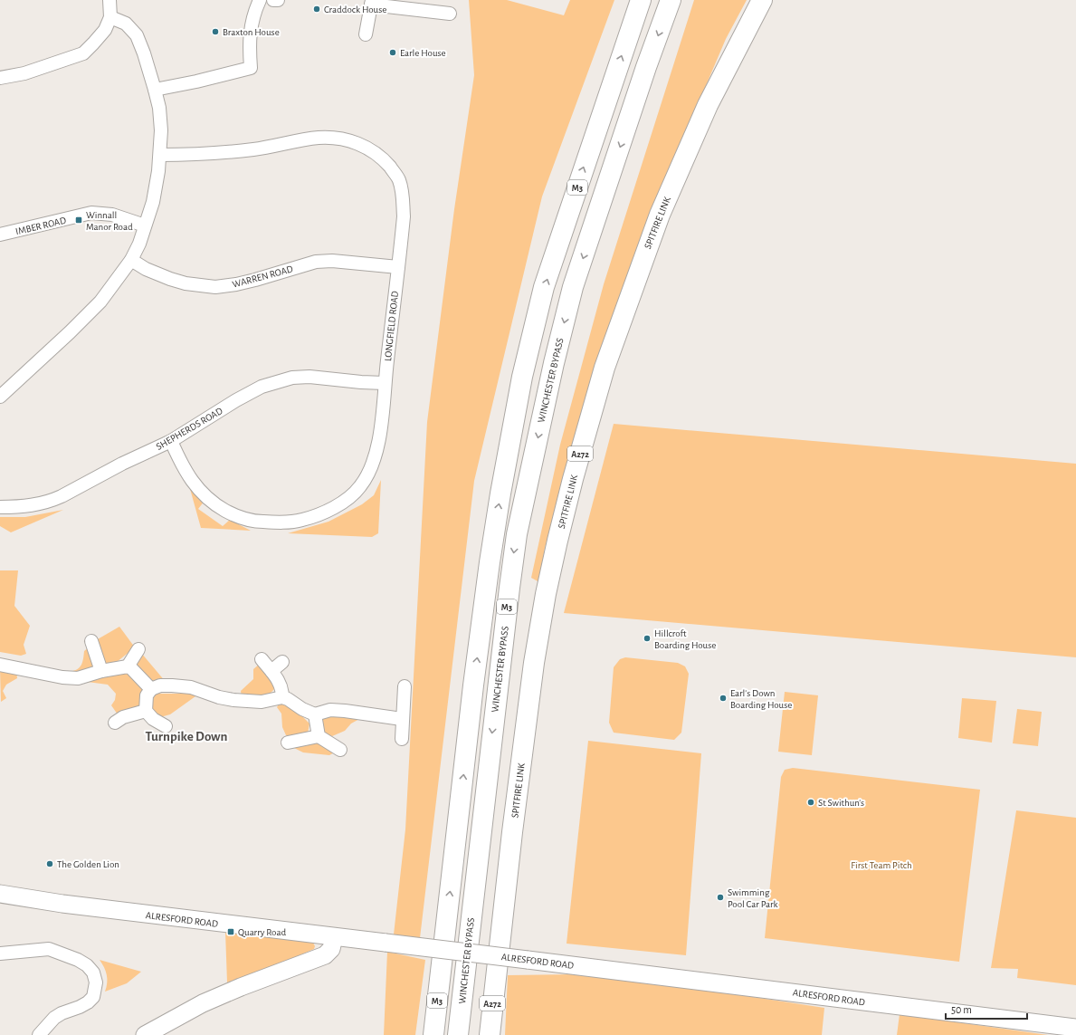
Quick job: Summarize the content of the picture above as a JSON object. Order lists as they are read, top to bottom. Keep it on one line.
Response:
{"streets":{"highway":["M3","SPITFIRE LINK","WINCHESTER BYPASS","A272"],"main road":["ALRESFORD ROAD"],"street":["IMBER ROAD","WARREN ROAD","LONGFIELD ROAD","SHEPHERDS ROAD"]},"crossings":[["WARREN ROAD","LONGFIELD ROAD"],["LONGFIELD ROAD","SHEPHERDS ROAD"]],"districts":["Turnpike Down"],"parks":["First Team Pitch"],"places":{"other":["Craddock House","Braxton House","Earle House","Hillcroft Boarding House","Earl's Down Boarding House","St Swithun's","The Golden Lion","Swimming Pool Car Park"],"transit":["Winnall Manor Road","Quarry Road"]},"scale_bar":"50 m"}
